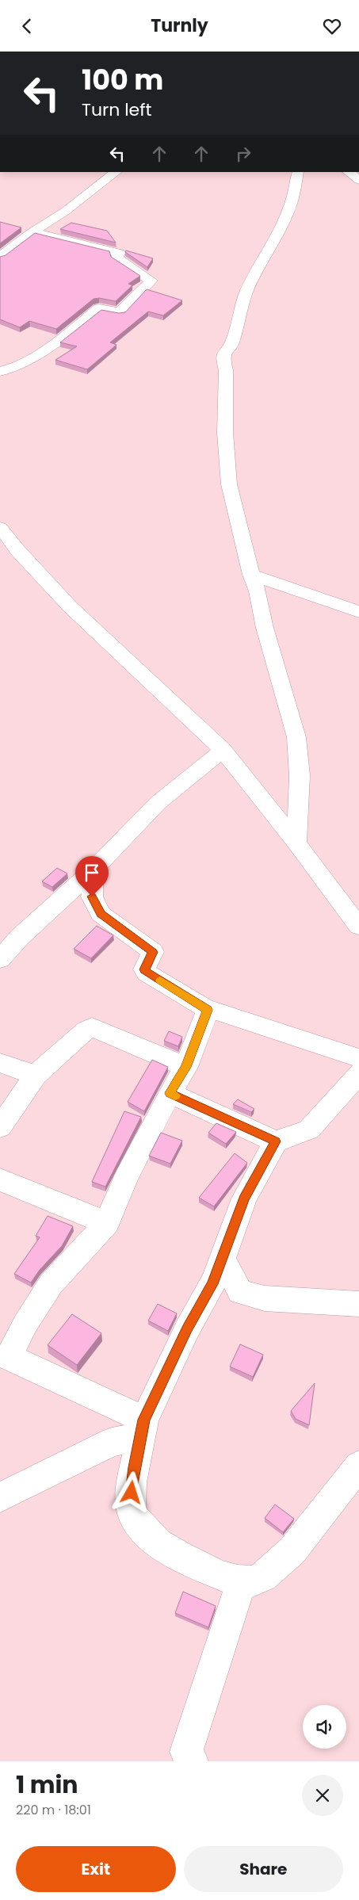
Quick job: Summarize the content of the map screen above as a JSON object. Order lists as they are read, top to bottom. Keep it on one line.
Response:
{"page":{"header":"Turnly","turn":["100 m","Turn left"],"heading":["1 min","220 m · 18:01"],"buttons":["Exit","Share"]}}
